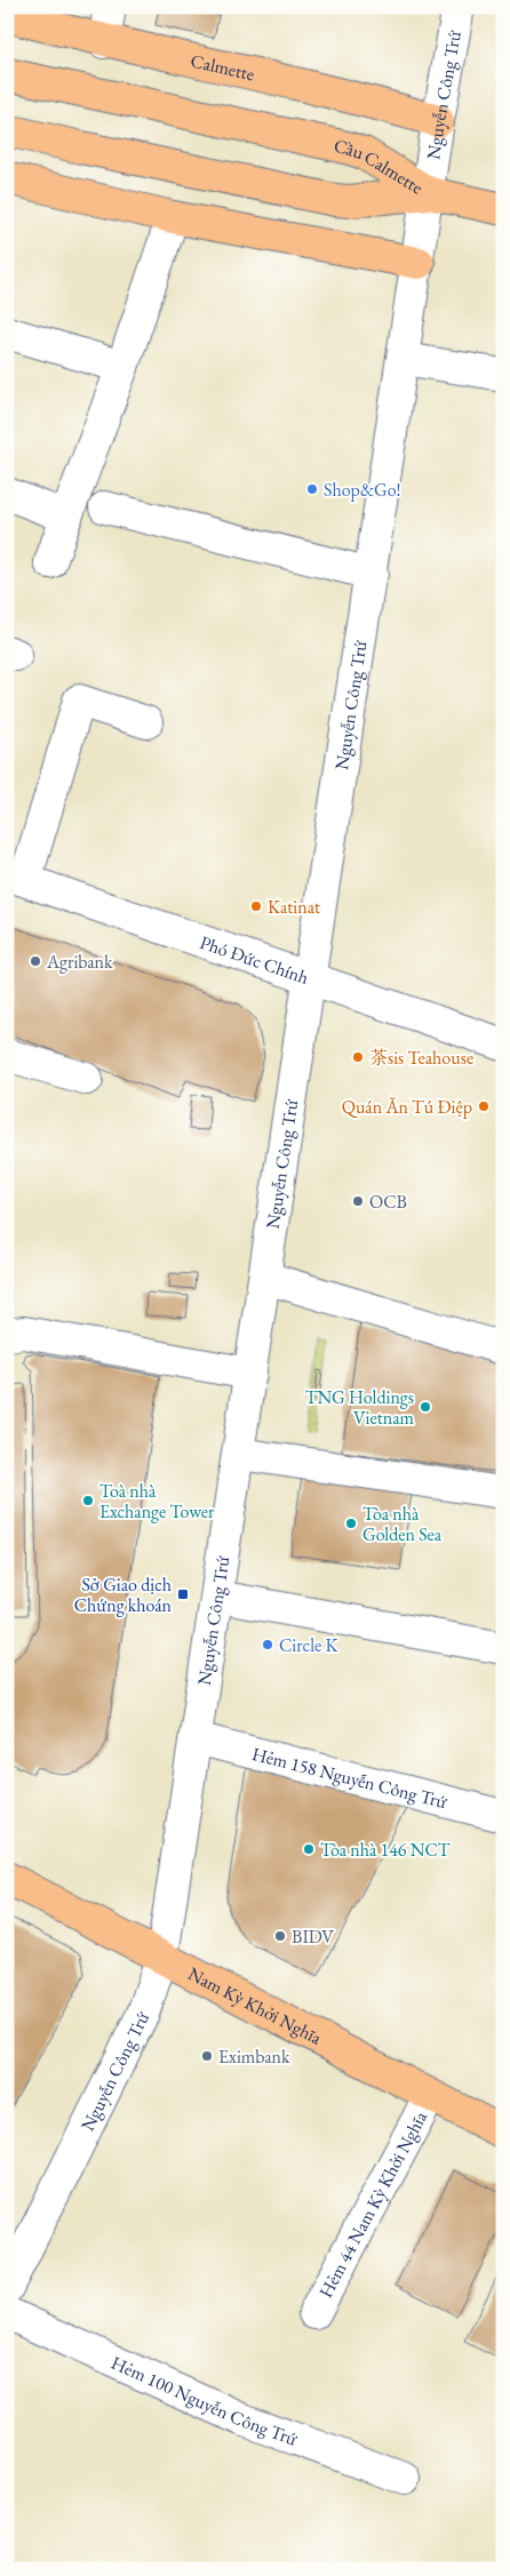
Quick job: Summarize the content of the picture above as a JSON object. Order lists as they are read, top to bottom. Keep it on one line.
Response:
{"streets":{"main road":["Calmette","Cầu Calmette","Nam Kỳ Khởi Nghĩa"],"street":["Nguyễn Công Trứ","Phó Đức Chính","Hẻm 158 Nguyễn Công Trứ","Hẻm 44 Nam Kỳ Khởi Nghĩa","Hẻm 100 Nguyễn Công Trứ"]},"crossings":[["Calmette","Nguyễn Công Trứ"],["Nguyễn Công Trứ","Cầu Calmette"],["Nguyễn Công Trứ","Phó Đức Chính"],["Nguyễn Công Trứ","Hẻm 158 Nguyễn Công Trứ"],["Nguyễn Công Trứ","Nam Kỳ Khởi Nghĩa"],["Nam Kỳ Khởi Nghĩa","Hẻm 44 Nam Kỳ Khởi Nghĩa"]],"places":{"other":["Shop&Go!","Katinat","Agribank","茶sis Teahouse","Quán Ăn Tú Điệp","OCB","TNG Holdings Vietnam","Toà nhà Exchange Tower","Tòa nhà Golden Sea","Circle K","Tòa nhà 146 NCT","BIDV","Eximbank"],"transit":["Sở Giao dịch Chứng khoán"]}}
